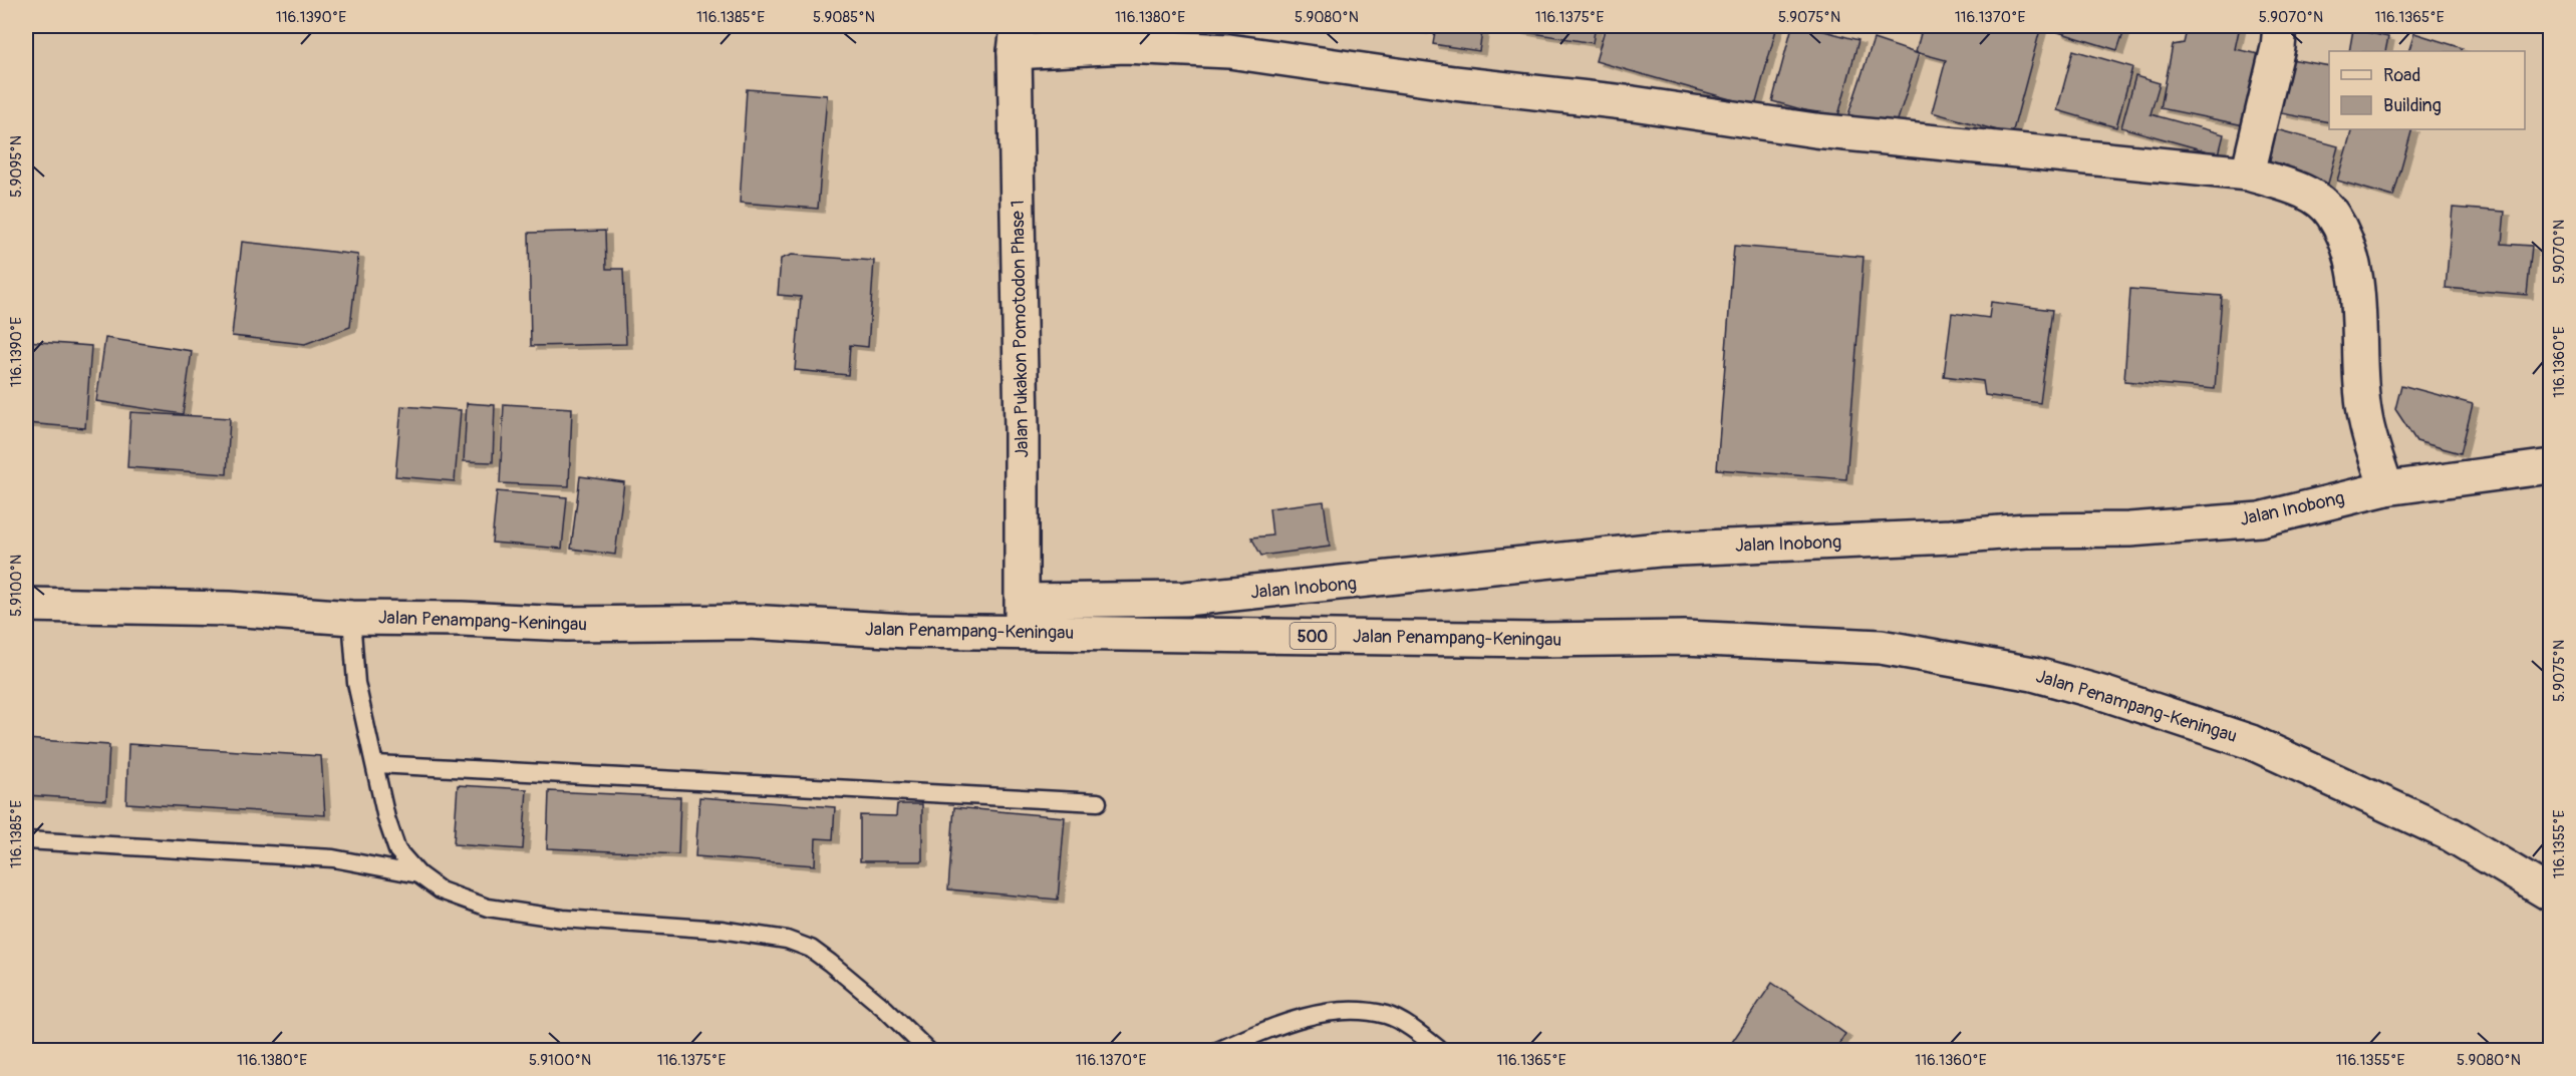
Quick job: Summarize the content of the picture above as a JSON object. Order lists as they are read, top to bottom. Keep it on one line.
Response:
{"streets":{"street":["Jalan Pukakon Pomotodon Phase 1","Jalan Inobong","Jalan Penampang-Keningau","500"]},"crossings":[["Jalan Pukakon Pomotodon Phase 1","Jalan Inobong"],["Jalan Pukakon Pomotodon Phase 1","Jalan Penampang-Keningau"],["Jalan Inobong","Jalan Penampang-Keningau"]],"legend":["Road","Building"],"coordinates":["116.1390°E","116.1385°E","5.9085°N","116.1380°E","5.9080°N","116.1375°E","5.9075°N","116.1370°E","5.9070°N","116.1365°E","5.9095°N","116.1360°E","5.9100°N","116.1355°E"]}
